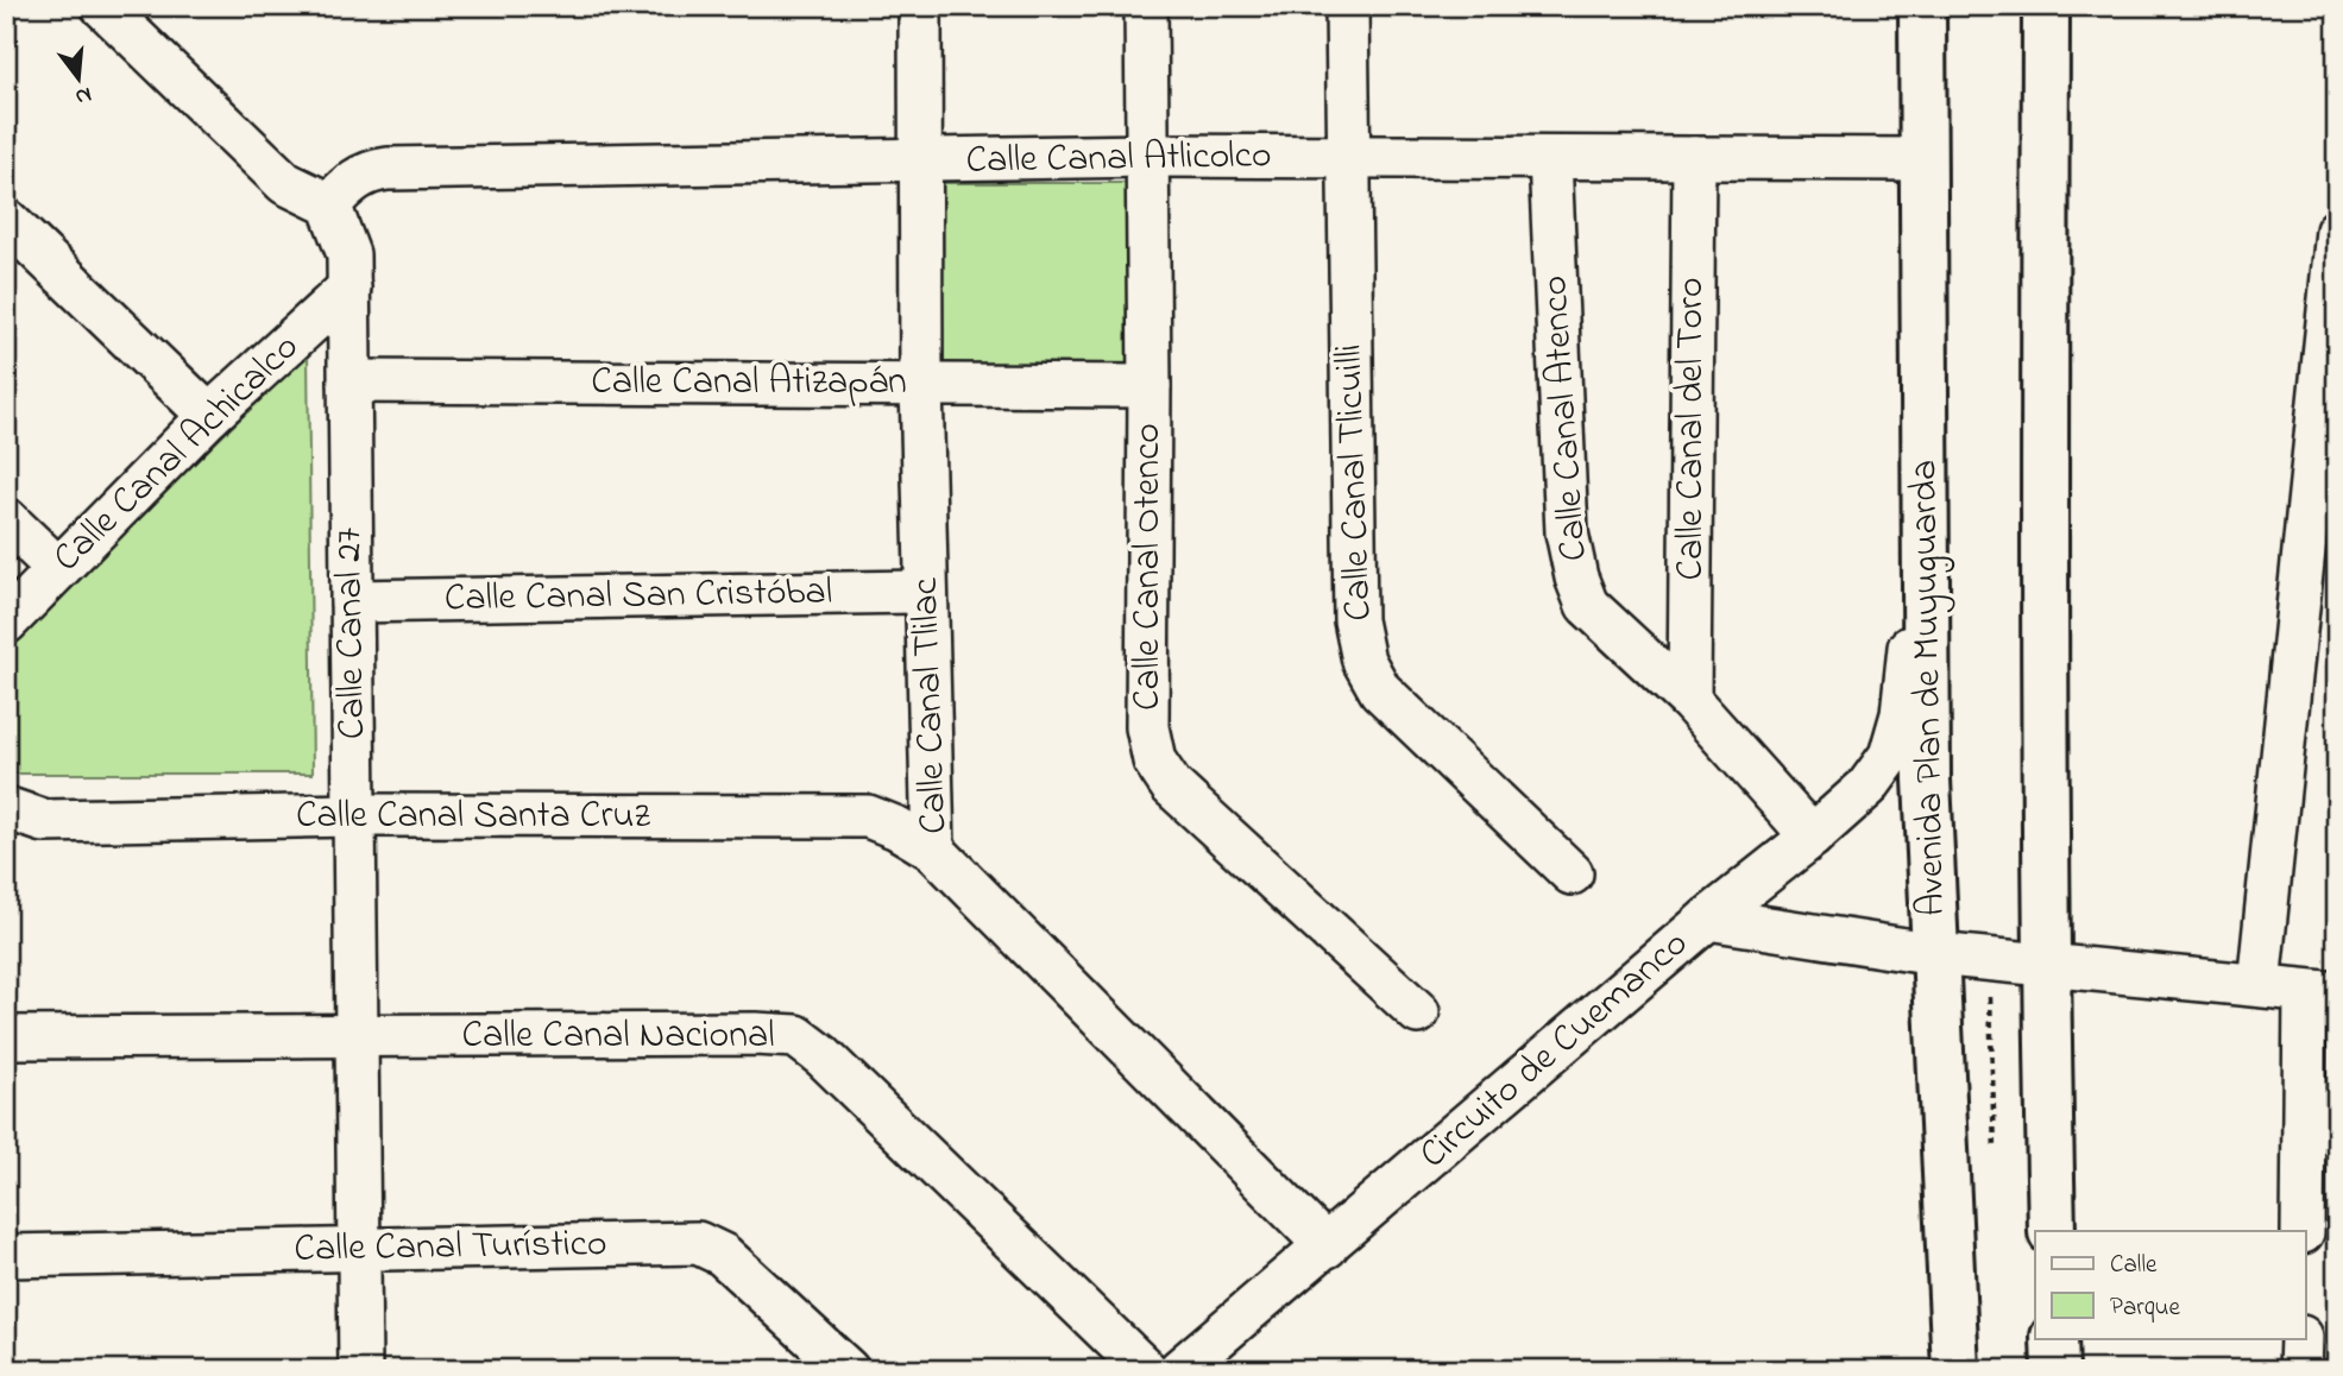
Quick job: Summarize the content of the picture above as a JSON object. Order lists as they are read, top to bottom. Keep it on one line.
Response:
{"streets":{"main road":["Avenida Plan de Muyuguarda"],"street":["Calle Canal Atlicolco","Calle Canal Atizapán","Calle Canal Atenco","Calle Canal del Toro","Calle Canal Achicalco","Calle Canal Tlicuilli","Calle Canal Otenco","Calle Canal San Cristóbal","Calle Canal 27","Calle Canal Tlilac","Calle Canal Santa Cruz","Calle Canal Nacional","Circuito de Cuemanco","Calle Canal Turístico"]},"crossings":[["Calle Canal Atlicolco","Calle Canal Atenco"],["Calle Canal Atlicolco","Calle Canal del Toro"],["Calle Canal Atlicolco","Calle Canal Tlicuilli"],["Calle Canal Atlicolco","Calle Canal Otenco"],["Calle Canal Atlicolco","Calle Canal 27"],["Calle Canal Atlicolco","Avenida Plan de Muyuguarda"],["Calle Canal Atlicolco","Calle Canal Tlilac"],["Calle Canal Atizapán","Calle Canal Otenco"],["Calle Canal Atizapán","Calle Canal 27"],["Calle Canal Atizapán","Calle Canal Tlilac"],["Calle Canal Atenco","Calle Canal del Toro"],["Calle Canal Achicalco","Calle Canal 27"],["Calle Canal San Cristóbal","Calle Canal 27"],["Calle Canal San Cristóbal","Calle Canal Tlilac"],["Calle Canal 27","Calle Canal Santa Cruz"],["Calle Canal 27","Calle Canal Nacional"],["Calle Canal 27","Calle Canal Turístico"],["Avenida Plan de Muyuguarda","Circuito de Cuemanco"],["Calle Canal Tlilac","Calle Canal Santa Cruz"],["Calle Canal Tlilac","Circuito de Cuemanco"]],"legend":["Calle","Parque"],"north":"bottom"}
